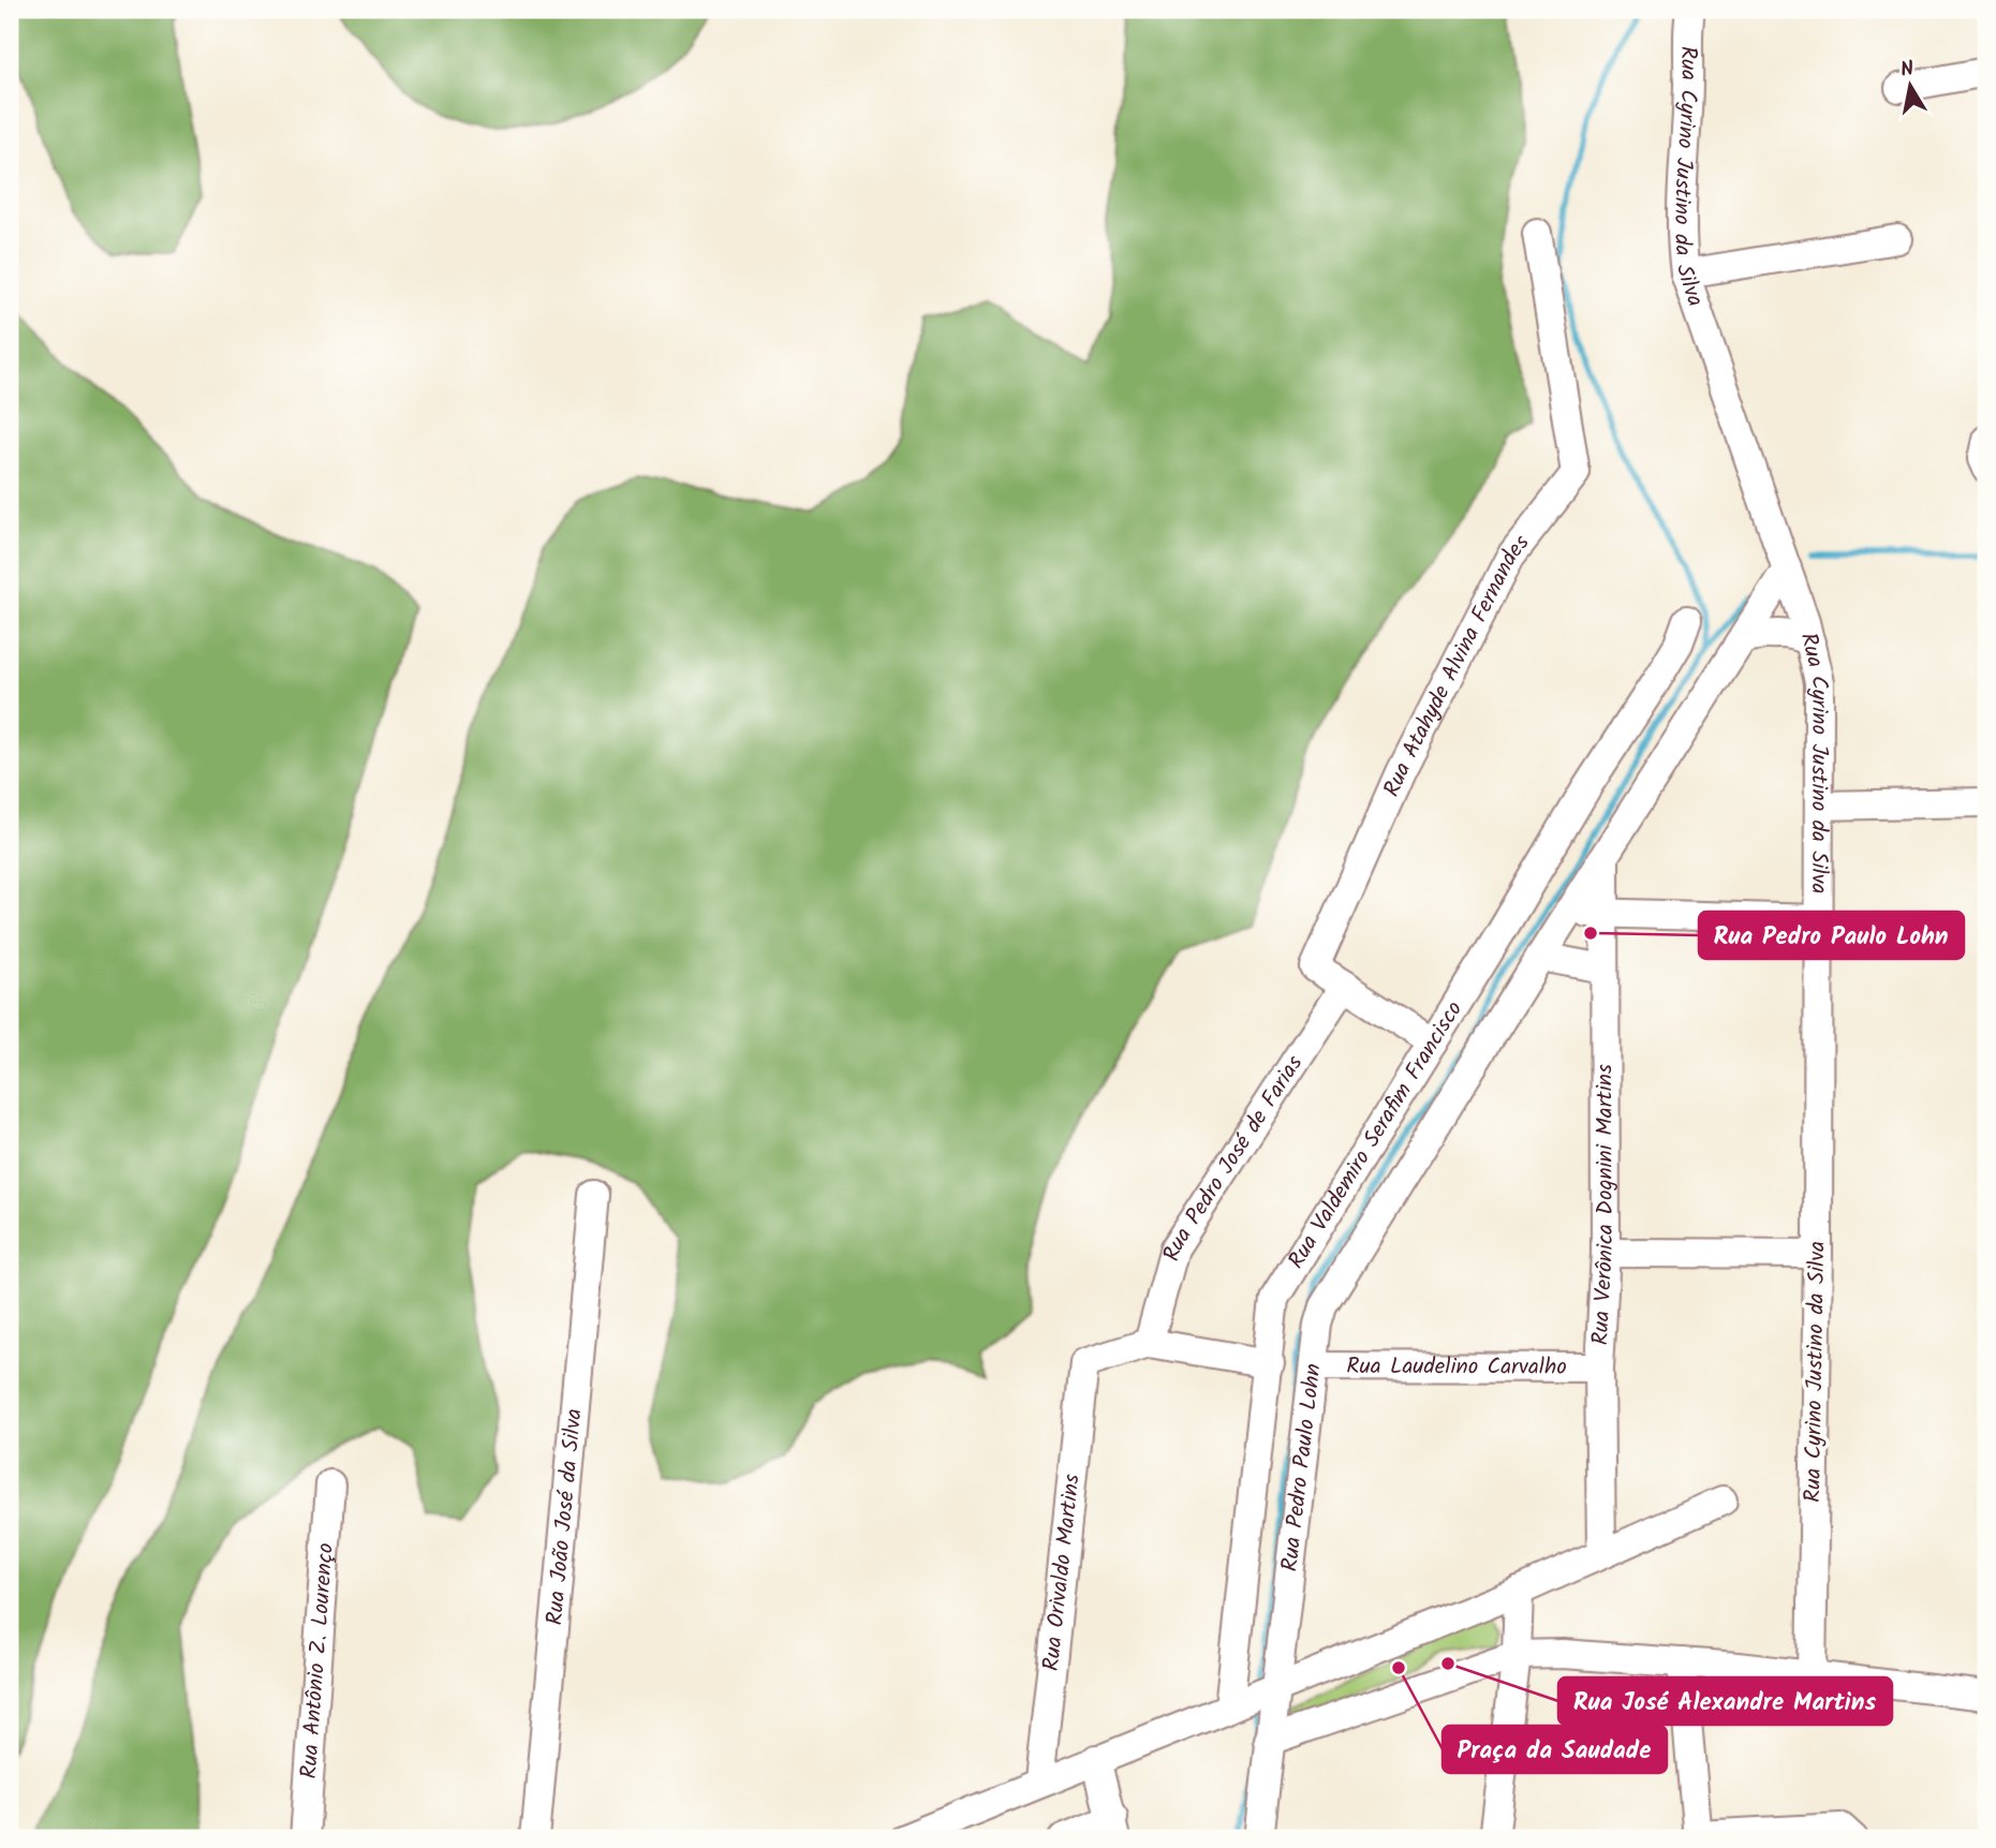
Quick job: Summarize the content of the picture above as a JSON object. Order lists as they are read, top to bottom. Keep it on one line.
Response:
{"streets":{"street":["Rua Cyrino Justino da Silva","Rua Atahyde Alvina Fernandes","Rua Valdemiro Serafim Francisco","Rua Pedro José de Farias","Rua Verônica Dognini Martins","Rua Laudelino Carvalho","Rua Pedro Paulo Lohn","Rua João José da Silva","Rua Orivaldo Martins","Rua Antônio Z. Lourenço"]},"crossings":[["Rua Cyrino Justino da Silva","Rua Pedro Paulo Lohn"],["Rua Atahyde Alvina Fernandes","Rua Valdemiro Serafim Francisco"],["Rua Atahyde Alvina Fernandes","Rua Pedro José de Farias"],["Rua Pedro José de Farias","Rua Orivaldo Martins"],["Rua Verônica Dognini Martins","Rua Laudelino Carvalho"],["Rua Verônica Dognini Martins","Rua Pedro Paulo Lohn"],["Rua Laudelino Carvalho","Rua Pedro Paulo Lohn"]],"places":["Rua Pedro Paulo Lohn","Rua José Alexandre Martins","Praça da Saudade"],"north":"top"}
